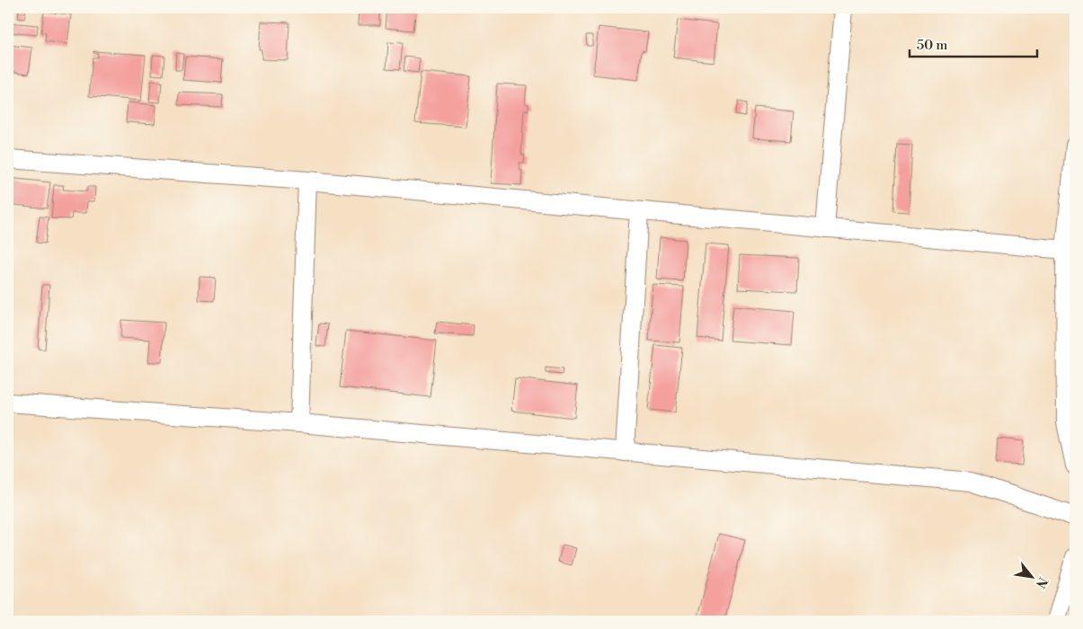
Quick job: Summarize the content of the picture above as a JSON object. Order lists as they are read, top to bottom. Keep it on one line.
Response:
{"scale_bar":"50 m","north":"bottom right"}
